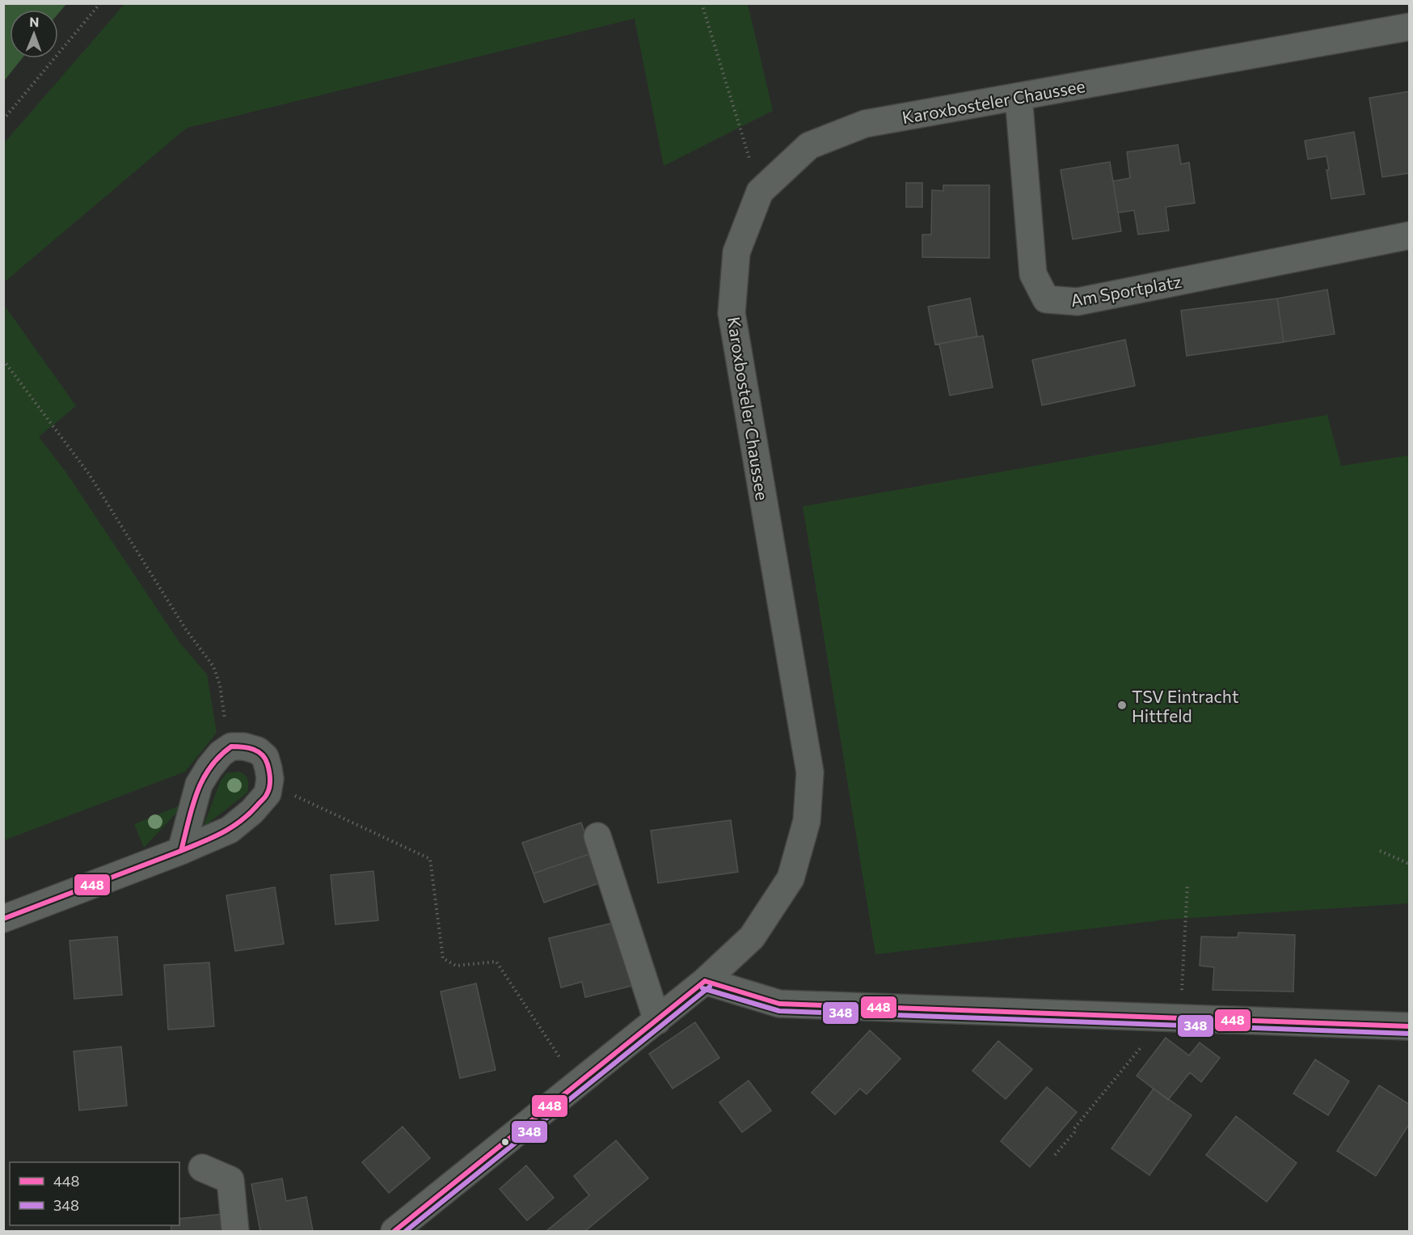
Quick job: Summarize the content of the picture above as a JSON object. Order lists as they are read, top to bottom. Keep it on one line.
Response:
{"streets":{"street":["Karoxbosteler Chaussee","Am Sportplatz"]},"crossings":[["Karoxbosteler Chaussee","Am Sportplatz"]],"places":["TSV Eintracht Hittfeld"],"lines":["transit line 448","transit line 348"],"legend":["448","348"],"north":"top"}
